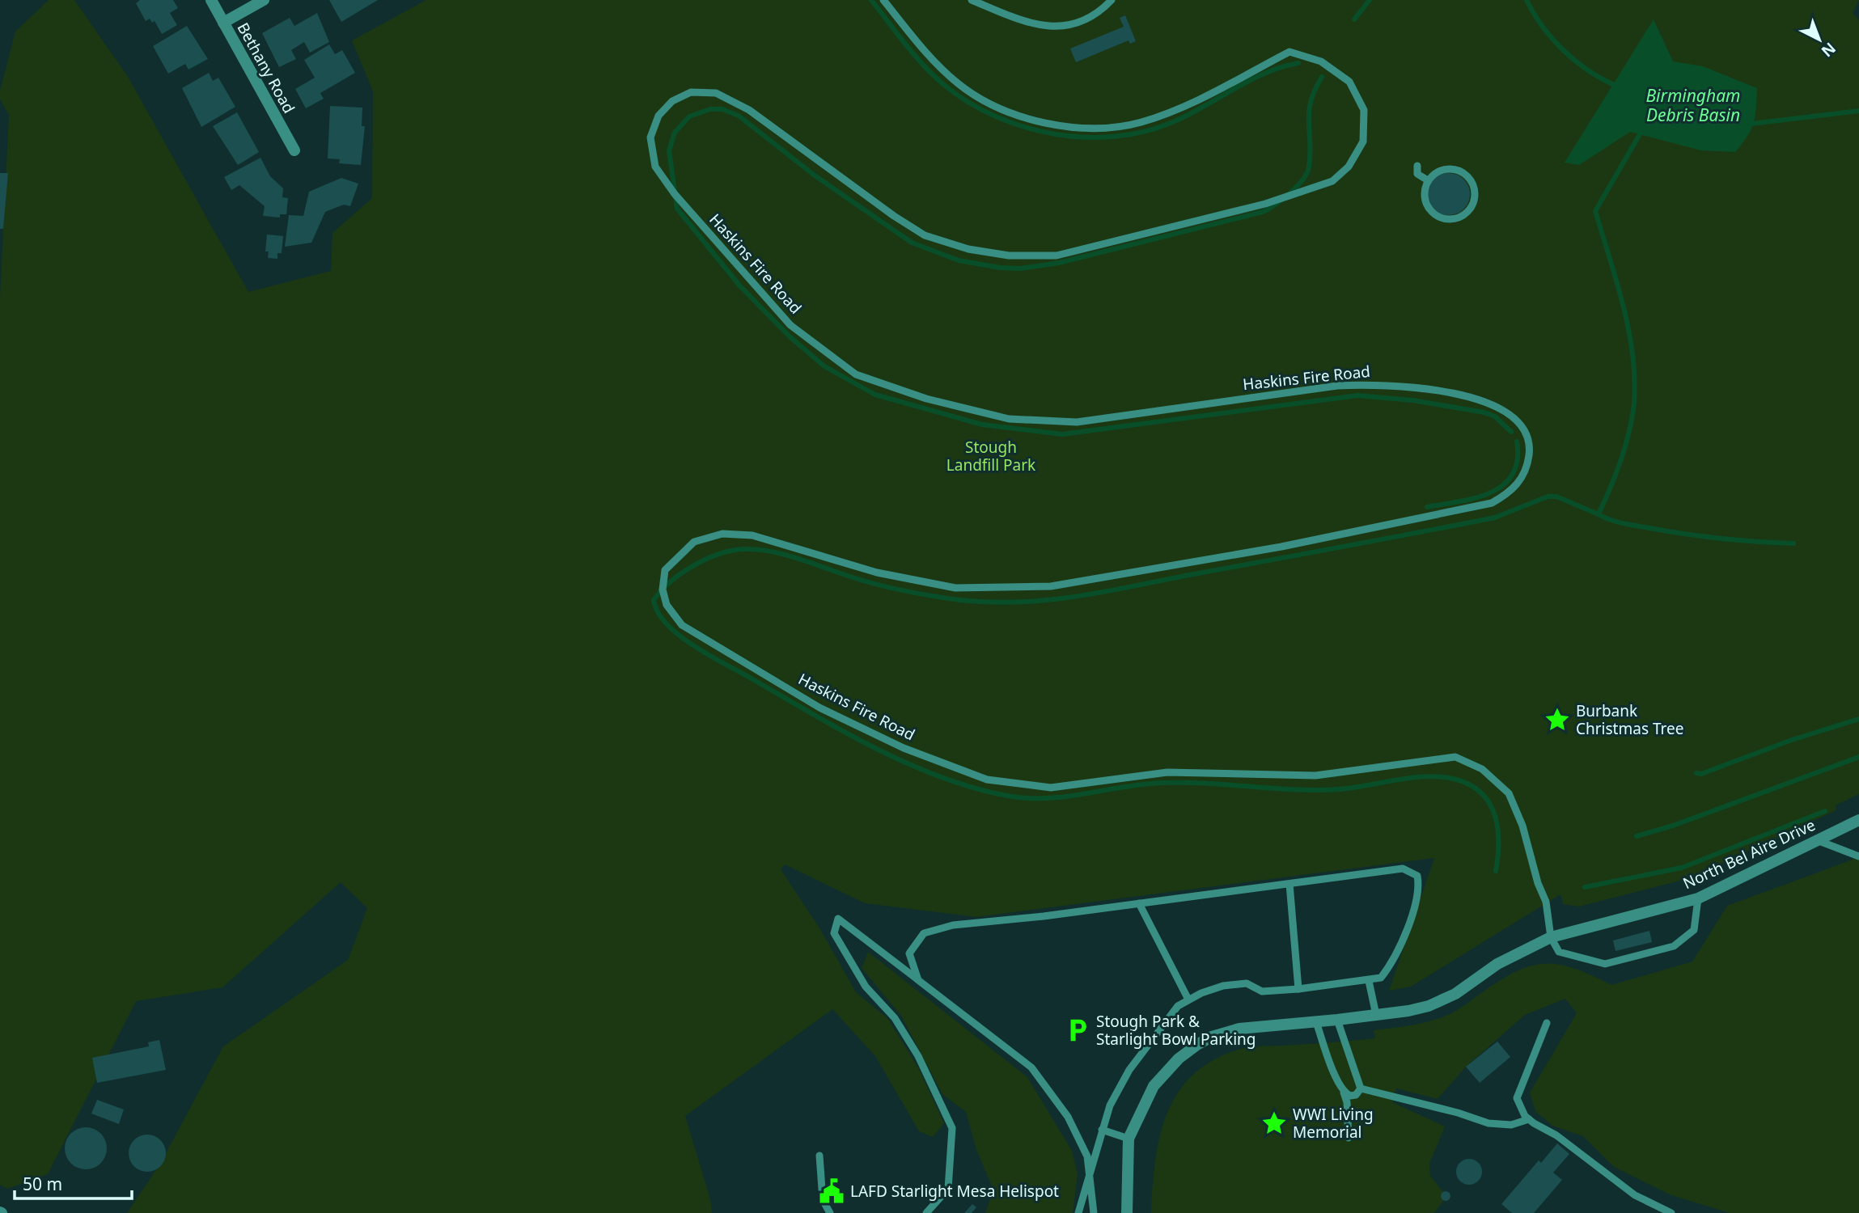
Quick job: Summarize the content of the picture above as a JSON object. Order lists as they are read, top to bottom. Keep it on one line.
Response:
{"streets":{"street":["Bethany Road","North Bel Aire Drive"],"lane":["Haskins Fire Road"]},"crossings":[["Haskins Fire Road","North Bel Aire Drive"]],"water":["Birmingham Debris Basin"],"parks":["Stough Landfill Park"],"places":{"place":["Burbank Christmas Tree","WWI Living Memorial"],"parking":["Stough Park & Starlight Bowl Parking"],"public building":["LAFD Starlight Mesa Helispot"]},"scale_bar":"50 m","north":"bottom right"}
